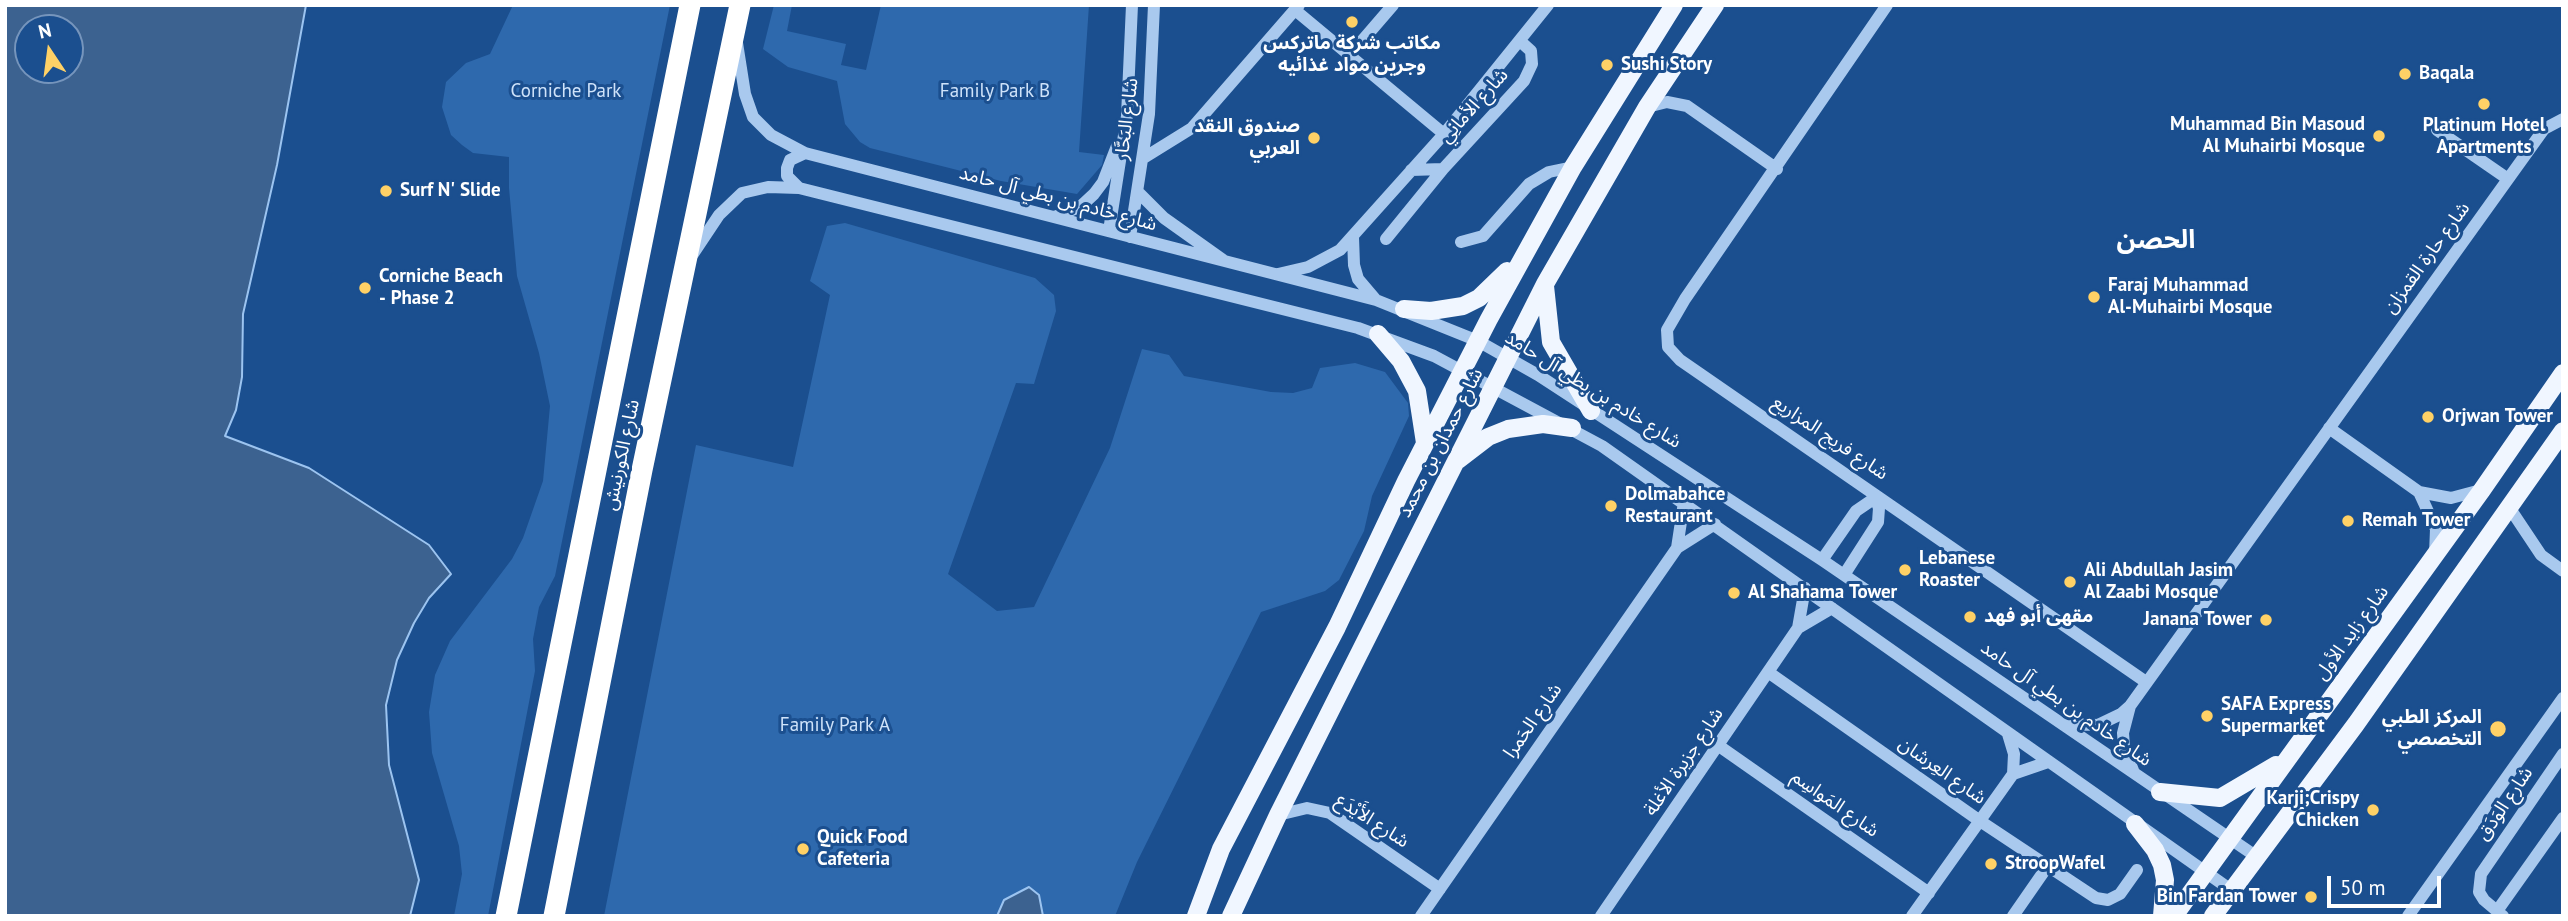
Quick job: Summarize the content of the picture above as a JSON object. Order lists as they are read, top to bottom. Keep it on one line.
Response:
{"streets":{"highway":["شارع الكورنيش"],"main road":["شارع حمدان بن محمد","شارع زايد الأول"],"street":["شارع الأمانِي","شارع البَحَّار","شارع خادم بن بطي آل حامد","شارع حارة القمزان","شارع فريج المزاريع","شارع الحَمرا","شارع جزيرة الأغلة","شارع العِرشان","شارع المَواسِم","شارع الوَدَق","شارع الأَيْدَع"]},"crossings":[["شارع الأمانِي","شارع خادم بن بطي آل حامد"],["شارع البَحَّار","شارع خادم بن بطي آل حامد"],["شارع خادم بن بطي آل حامد","شارع حارة القمزان"],["شارع خادم بن بطي آل حامد","شارع حمدان بن محمد"],["شارع خادم بن بطي آل حامد","شارع الكورنيش"],["شارع خادم بن بطي آل حامد","شارع زايد الأول"],["شارع حارة القمزان","شارع فريج المزاريع"],["شارع حمدان بن محمد","شارع الأَيْدَع"],["شارع الحَمرا","شارع الأَيْدَع"],["شارع جزيرة الأغلة","شارع العِرشان"],["شارع جزيرة الأغلة","شارع المَواسِم"]],"districts":["الحصن"],"parks":["Corniche Park","Family Park B","Family Park A"],"places":["مكاتب شركة ماتركس وجرين مواد غذائيه","Sushi Story","Baqala","Platinum Hotel Apartments","Muhammad Bin Masoud Al Muhairbi Mosque","صندوق النقد العربي","Surf N' Slide","Corniche Beach - Phase 2","Faraj Muhammad Al-Muhairbi Mosque","Orjwan Tower","Dolmabahce Restaurant","Remah Tower","Lebanese Roaster","Ali Abdullah Jasim Al Zaabi Mosque","Al Shahama Tower","مقهى أبو فهد","Janana Tower","SAFA Express Supermarket","المركز الطبي التخصصي","Karji;Crispy Chicken","Quick Food Cafeteria","StroopWafel","Bin Fardan Tower"],"scale_bar":"50 m","north":"top"}
